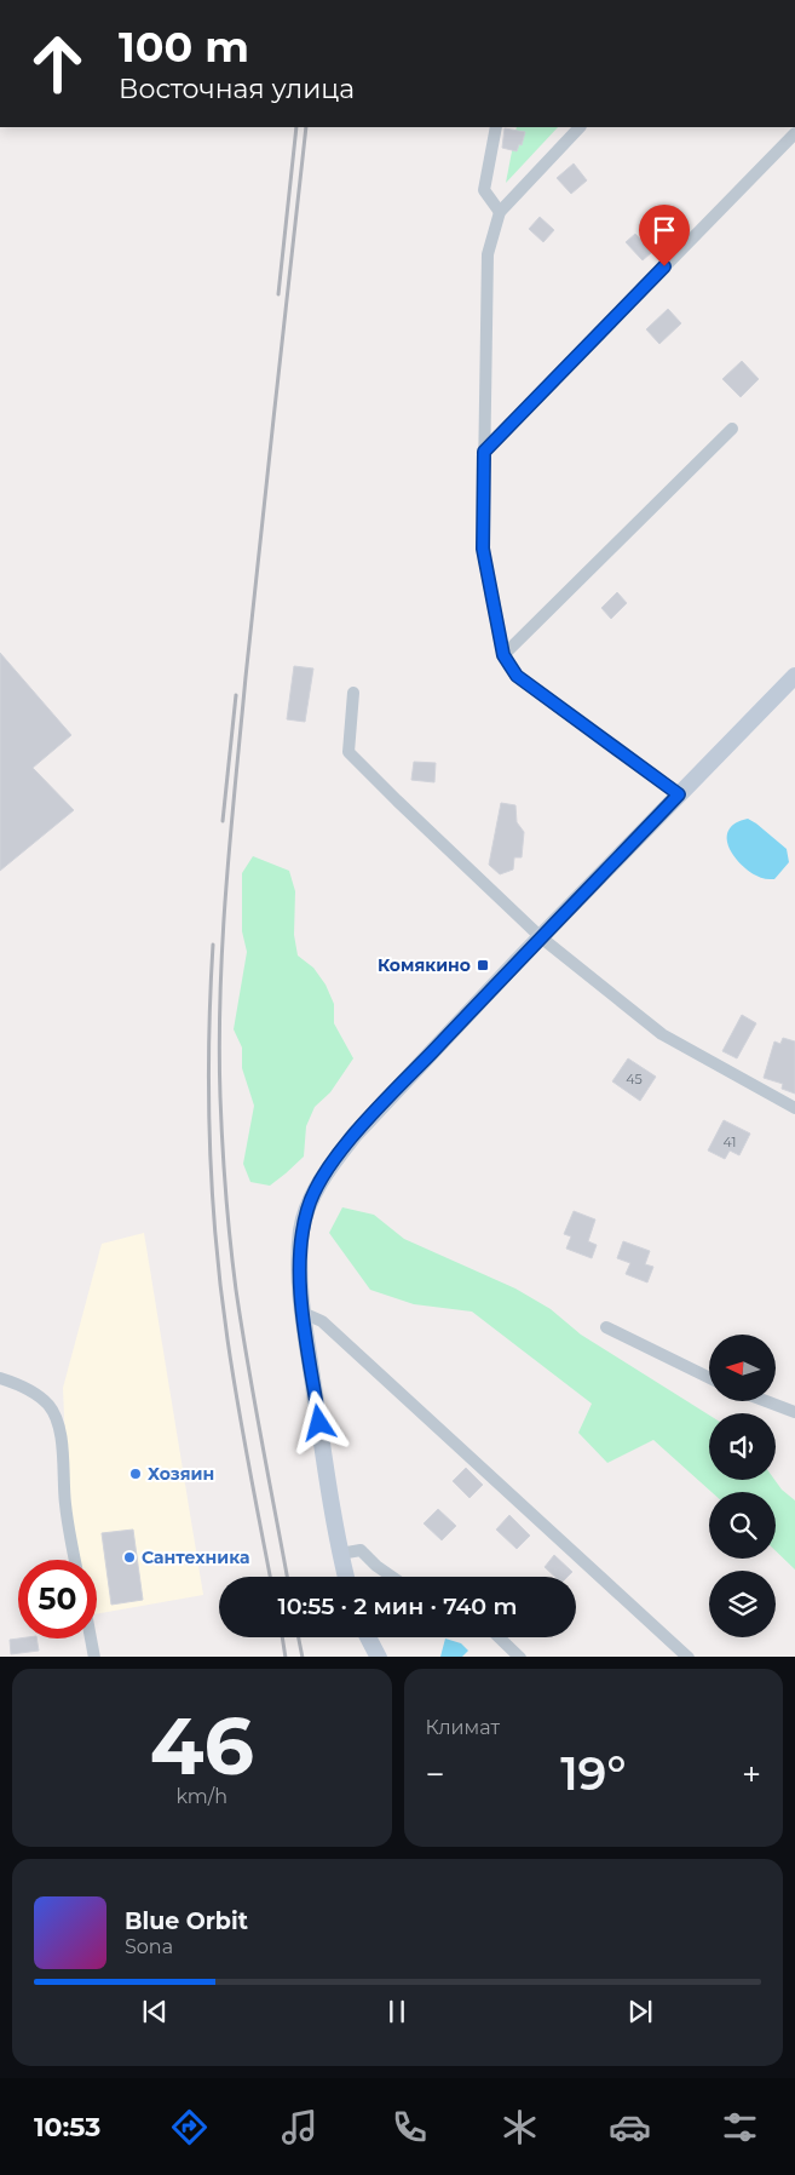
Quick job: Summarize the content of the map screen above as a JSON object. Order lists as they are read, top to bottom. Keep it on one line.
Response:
{"places":{"transit":["Комякино"],"other":["Хозяин","Сантехника"]},"house_numbers":["45","41"],"north":"left","page":{"turn":["100 m","Восточная улица"],"limit":"50","trip":"10:55 · 2 мин · 740 m","tile":[["46","km/h"],"Климат"],"heat":["−","19°","+"],"song":["Blue Orbit","Sona"],"tabs":"10:53"}}
